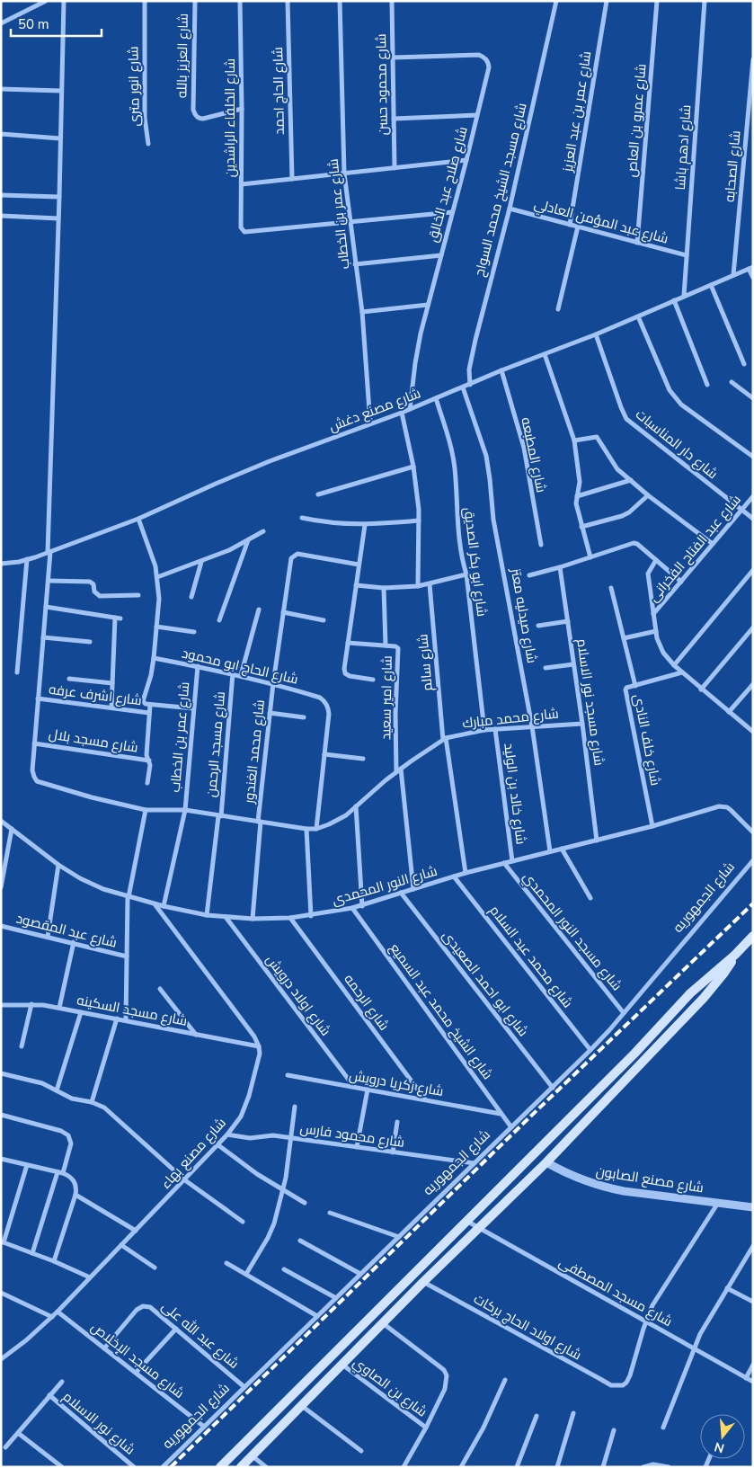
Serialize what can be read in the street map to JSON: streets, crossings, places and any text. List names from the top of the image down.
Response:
{
  "streets": {
    "street": [
      "شارع العزيز بالله",
      "شارع محمود حسن",
      "شارع انور مترى",
      "شارع الحاج احمد",
      "شارع عمر بن عبد العزيز",
      "شارع الخلفاء الراشدين",
      "شارع عمرو بن العاص",
      "شارع ادهم باشا",
      "شارع الصحابه",
      "شارع صلاح عبد الخالق",
      "شارع مسجد الشيخ محمد السواح",
      "شارع عمر بن الخطاب",
      "شارع عبد المؤمن العادلي",
      "شارع مصنع دغش",
      "شارع دار المناسبات",
      "شارع المطبعه",
      "شارع عبد الفتاح الفخرانى",
      "شارع ابو بكر الصديق",
      "شارع صيدليه معتز",
      "شارع سالم",
      "شارع الحاج ابو محمود",
      "شارع اشرف عرفه",
      "شارع امير سعيد",
      "شارع مسجد نور الاسلام",
      "شارع محمد مبارك",
      "شارع خلف النادى",
      "شارع مسجد بلال",
      "شارع مسجد الرحمن",
      "شارع محمد الغندور",
      "شارع خالد بن الوليد",
      "شارع النور المحمدى",
      "شارع الجمهوريه",
      "شارع عبد المقصود",
      "شارع مسجد النور المحمدي",
      "شارع محمد عبد السلام",
      "شارع ابو احمد الصعيدى",
      "شارع اولاد درويش",
      "شارع الرحمه",
      "شارع مسجد السكينه",
      "شارع الشيخ محمد عبد السميع",
      "شارع زكريا درويش",
      "شارع محمود فارس",
      "شارع مصنع بهاء",
      "شارع مصنع الصابون",
      "شارع مسجد المصطفى",
      "شارع اولاد الحاج بركات",
      "شارع عبد الله على",
      "شارع مسجد الإخلاص",
      "شارع بن الصاوي",
      "شارع نور الاسلام"
    ]
  },
  "crossings": [
    ["شارع العزيز بالله", "شارع الخلفاء الراشدين"],
    ["شارع محمود حسن", "شارع صلاح عبد الخالق"],
    ["شارع عمر بن عبد العزيز", "شارع عبد المؤمن العادلي"],
    ["شارع الخلفاء الراشدين", "شارع عمر بن الخطاب"],
    ["شارع عمرو بن العاص", "شارع عبد المؤمن العادلي"],
    ["شارع ادهم باشا", "شارع عبد المؤمن العادلي"],
    ["شارع ادهم باشا", "شارع مصنع دغش"],
    ["شارع الصحابه", "شارع مصنع دغش"],
    ["شارع صلاح عبد الخالق", "شارع مصنع دغش"],
    ["شارع مسجد الشيخ محمد السواح", "شارع عبد المؤمن العادلي"],
    ["شارع مسجد الشيخ محمد السواح", "شارع مصنع دغش"],
    ["شارع عمر بن الخطاب", "شارع مصنع دغش"],
    ["شارع عمر بن الخطاب", "شارع الحاج ابو محمود"],
    ["شارع عمر بن الخطاب", "شارع النور المحمدى"],
    ["شارع مصنع دغش", "شارع دار المناسبات"],
    ["شارع مصنع دغش", "شارع المطبعه"],
    ["شارع مصنع دغش", "شارع ابو بكر الصديق"],
    ["شارع مصنع دغش", "شارع صيدليه معتز"],
    ["شارع دار المناسبات", "شارع عبد الفتاح الفخرانى"],
    ["شارع ابو بكر الصديق", "شارع محمد مبارك"],
    ["شارع صيدليه معتز", "شارع محمد مبارك"],
    ["شارع صيدليه معتز", "شارع النور المحمدى"],
    ["شارع سالم", "شارع محمد مبارك"],
    ["شارع سالم", "شارع النور المحمدى"],
    ["شارع الحاج ابو محمود", "شارع اشرف عرفه"],
    ["شارع الحاج ابو محمود", "شارع مسجد الرحمن"],
    ["شارع الحاج ابو محمود", "شارع محمد الغندور"],
    ["شارع اشرف عرفه", "شارع مسجد بلال"],
    ["شارع امير سعيد", "شارع محمد مبارك"],
    ["شارع مسجد نور الاسلام", "شارع محمد مبارك"],
    ["شارع مسجد نور الاسلام", "شارع النور المحمدى"],
    ["شارع محمد مبارك", "شارع خالد بن الوليد"],
    ["شارع خلف النادى", "شارع النور المحمدى"],
    ["شارع مسجد الرحمن", "شارع النور المحمدى"],
    ["شارع محمد الغندور", "شارع النور المحمدى"],
    ["شارع خالد بن الوليد", "شارع النور المحمدى"],
    ["شارع النور المحمدى", "شارع مسجد النور المحمدي"],
    ["شارع النور المحمدى", "شارع محمد عبد السلام"],
    ["شارع النور المحمدى", "شارع ابو احمد الصعيدى"],
    ["شارع النور المحمدى", "شارع اولاد درويش"],
    ["شارع النور المحمدى", "شارع الرحمه"],
    ["شارع النور المحمدى", "شارع الشيخ محمد عبد السميع"],
    ["شارع الجمهوريه", "شارع مسجد النور المحمدي"],
    ["شارع الجمهوريه", "شارع محمد عبد السلام"],
    ["شارع الجمهوريه", "شارع ابو احمد الصعيدى"],
    ["شارع الجمهوريه", "شارع الشيخ محمد عبد السميع"],
    ["شارع الجمهوريه", "شارع محمود فارس"],
    ["شارع الجمهوريه", "شارع عبد الله على"],
    ["شارع الجمهوريه", "شارع مسجد الإخلاص"],
    ["شارع اولاد درويش", "شارع زكريا درويش"],
    ["شارع الرحمه", "شارع زكريا درويش"],
    ["شارع مسجد السكينه", "شارع مصنع بهاء"],
    ["شارع الشيخ محمد عبد السميع", "شارع زكريا درويش"],
    ["شارع محمود فارس", "شارع مصنع بهاء"],
    ["شارع مصنع بهاء", "شارع مسجد الإخلاص"],
    ["شارع مسجد المصطفى", "شارع اولاد الحاج بركات"],
    ["شارع عبد الله على", "شارع مسجد الإخلاص"]
  ],
  "scale_bar": "50 m",
  "north": "bottom"
}
